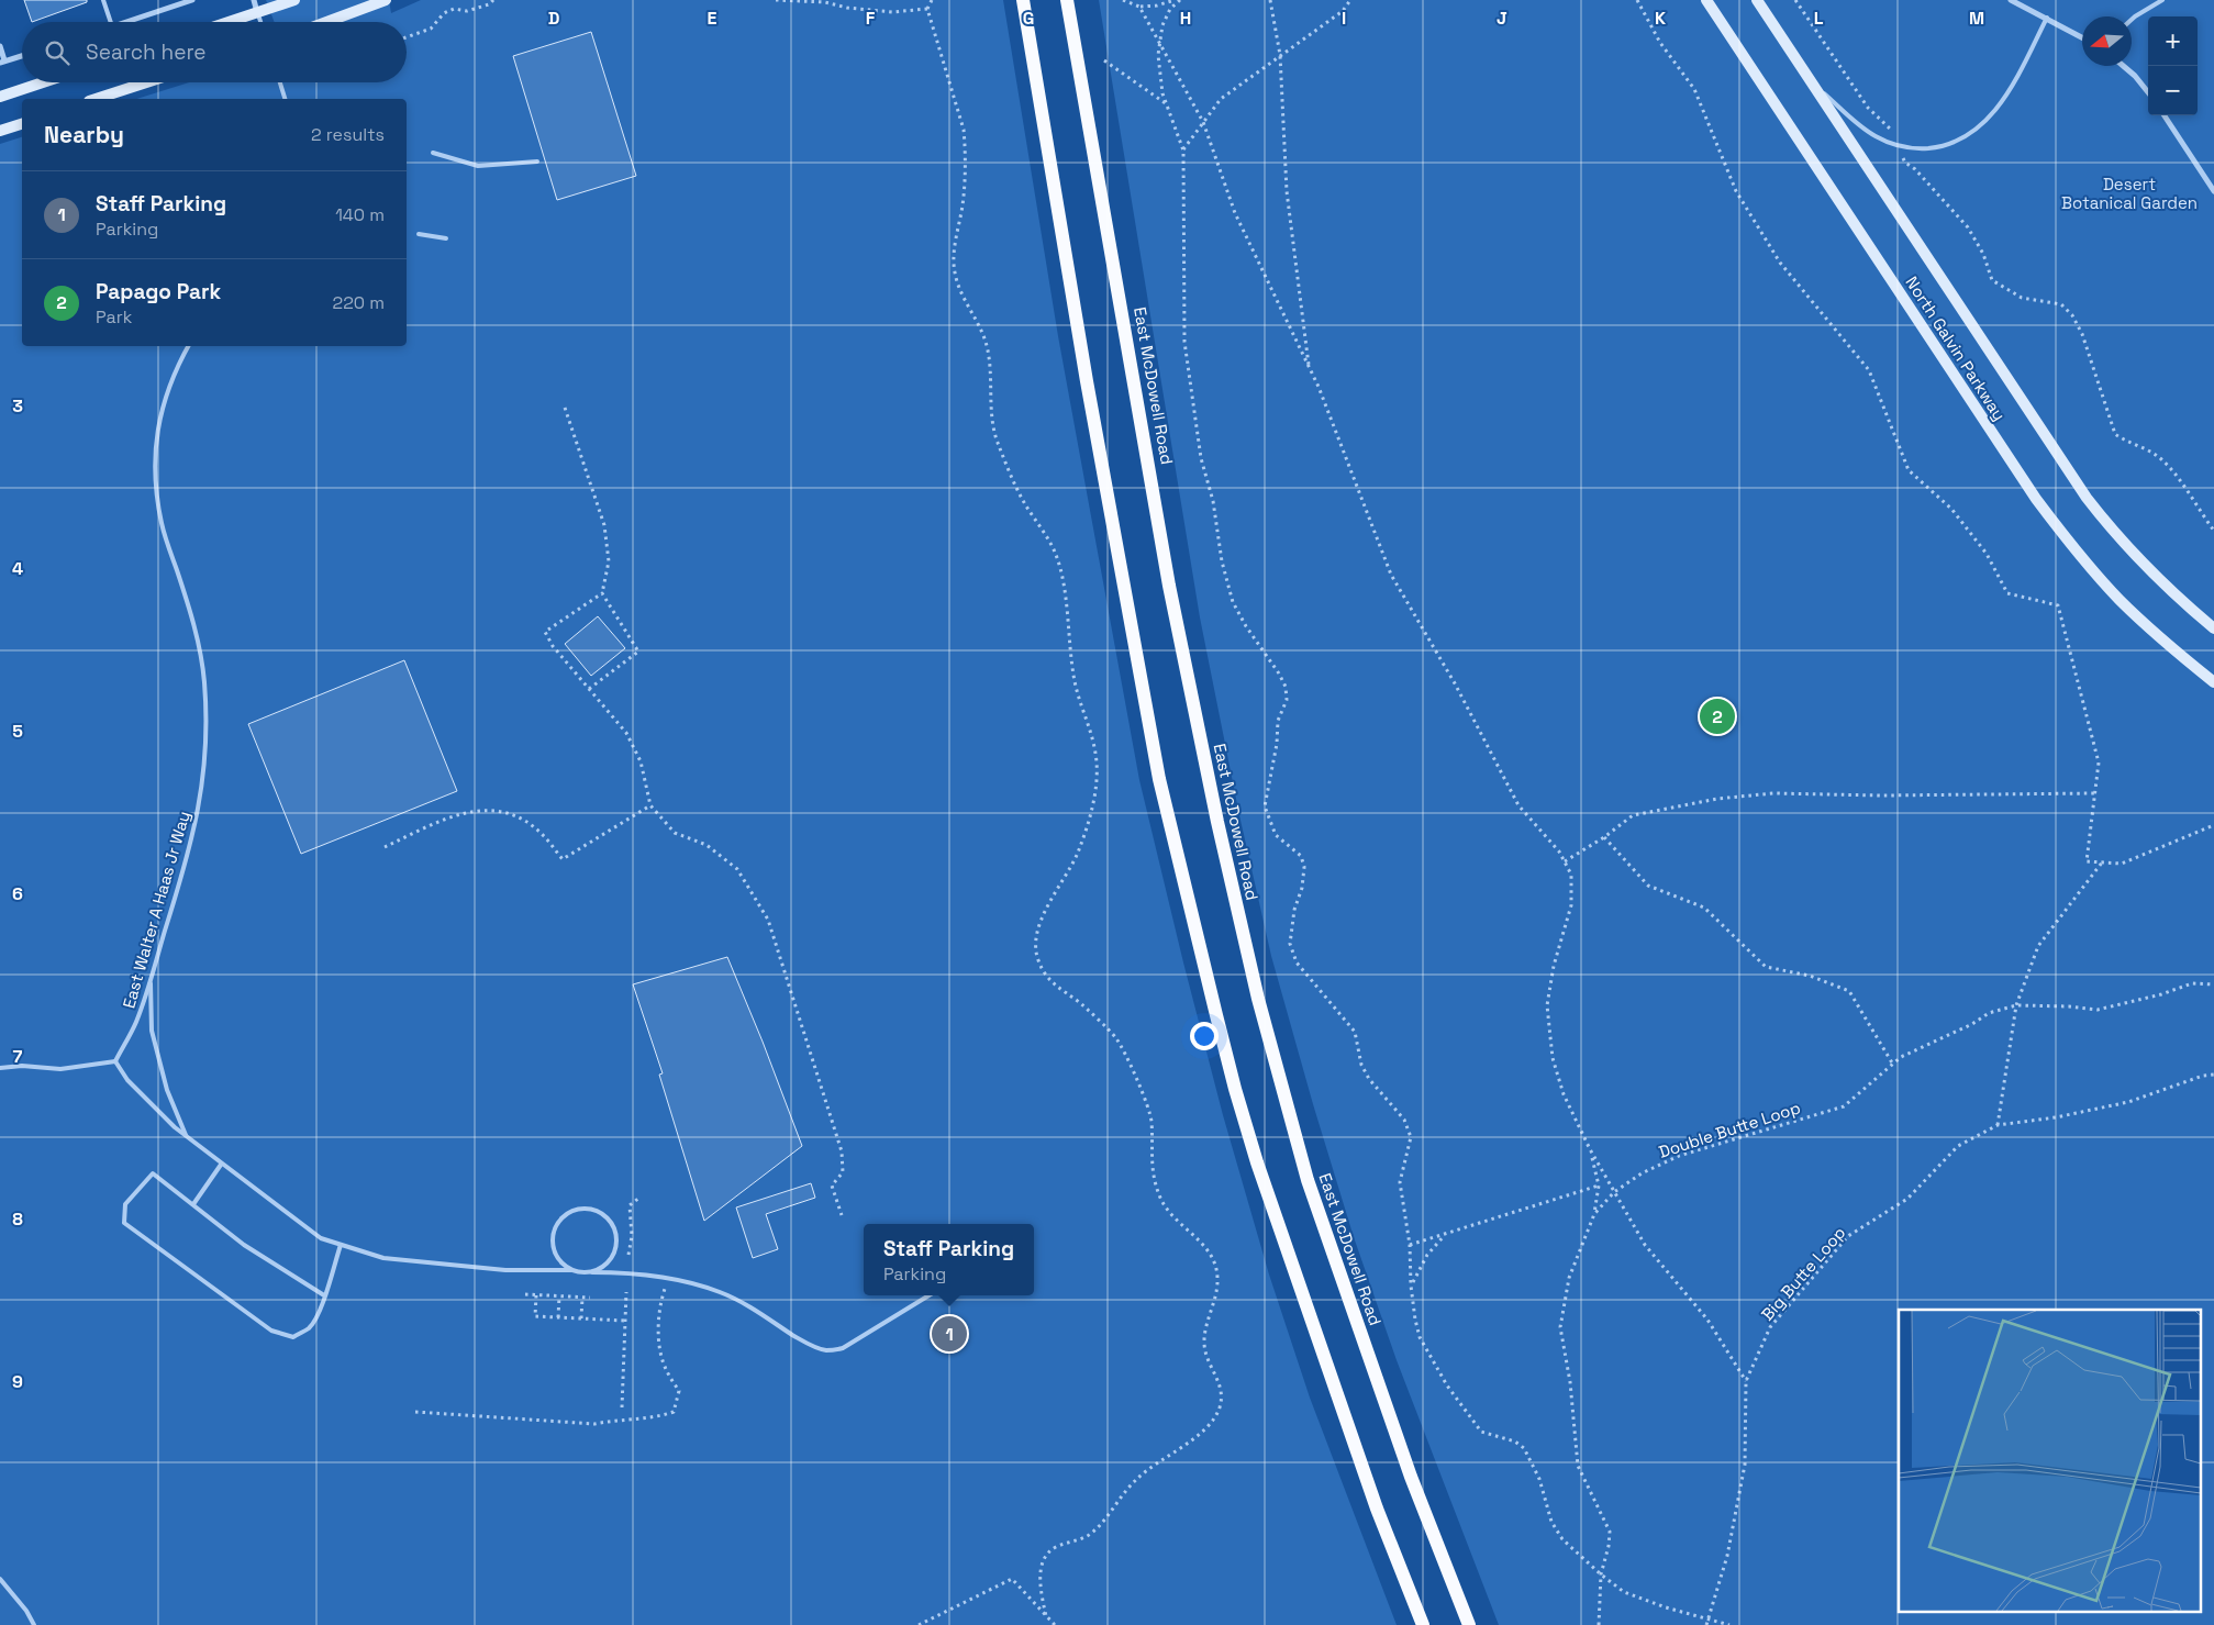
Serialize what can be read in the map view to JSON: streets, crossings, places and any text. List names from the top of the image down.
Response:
{
  "streets": {
    "main road": ["North Galvin Parkway", "East McDowell Road"],
    "lane": ["East Walter A Haas Jr Way"],
    "path": ["Double Butte Loop", "Big Butte Loop"]
  },
  "parks": ["Desert Botanical Garden"],
  "north": "left",
  "page": {
    "map_buttons": ["+", "−"],
    "search": "Search here",
    "heading": ["Nearby", "2 results"],
    "list": [
      {
        "mark": "1",
        "name": "Staff Parking",
        "note": "Parking",
        "value": "140 m"
      },
      {
        "mark": "2",
        "name": "Papago Park",
        "note": "Park",
        "value": "220 m"
      }
    ],
    "pins": ["2", "1"],
    "popup": ["Staff Parking", "Parking"]
  },
  "grid": {
    "columns": [
      "D",
      "E",
      "F",
      "G",
      "H",
      "I",
      "J",
      "K",
      "L",
      "M"
    ],
    "rows": [
      "3",
      "4",
      "5",
      "6",
      "7",
      "8",
      "9"
    ]
  }
}
